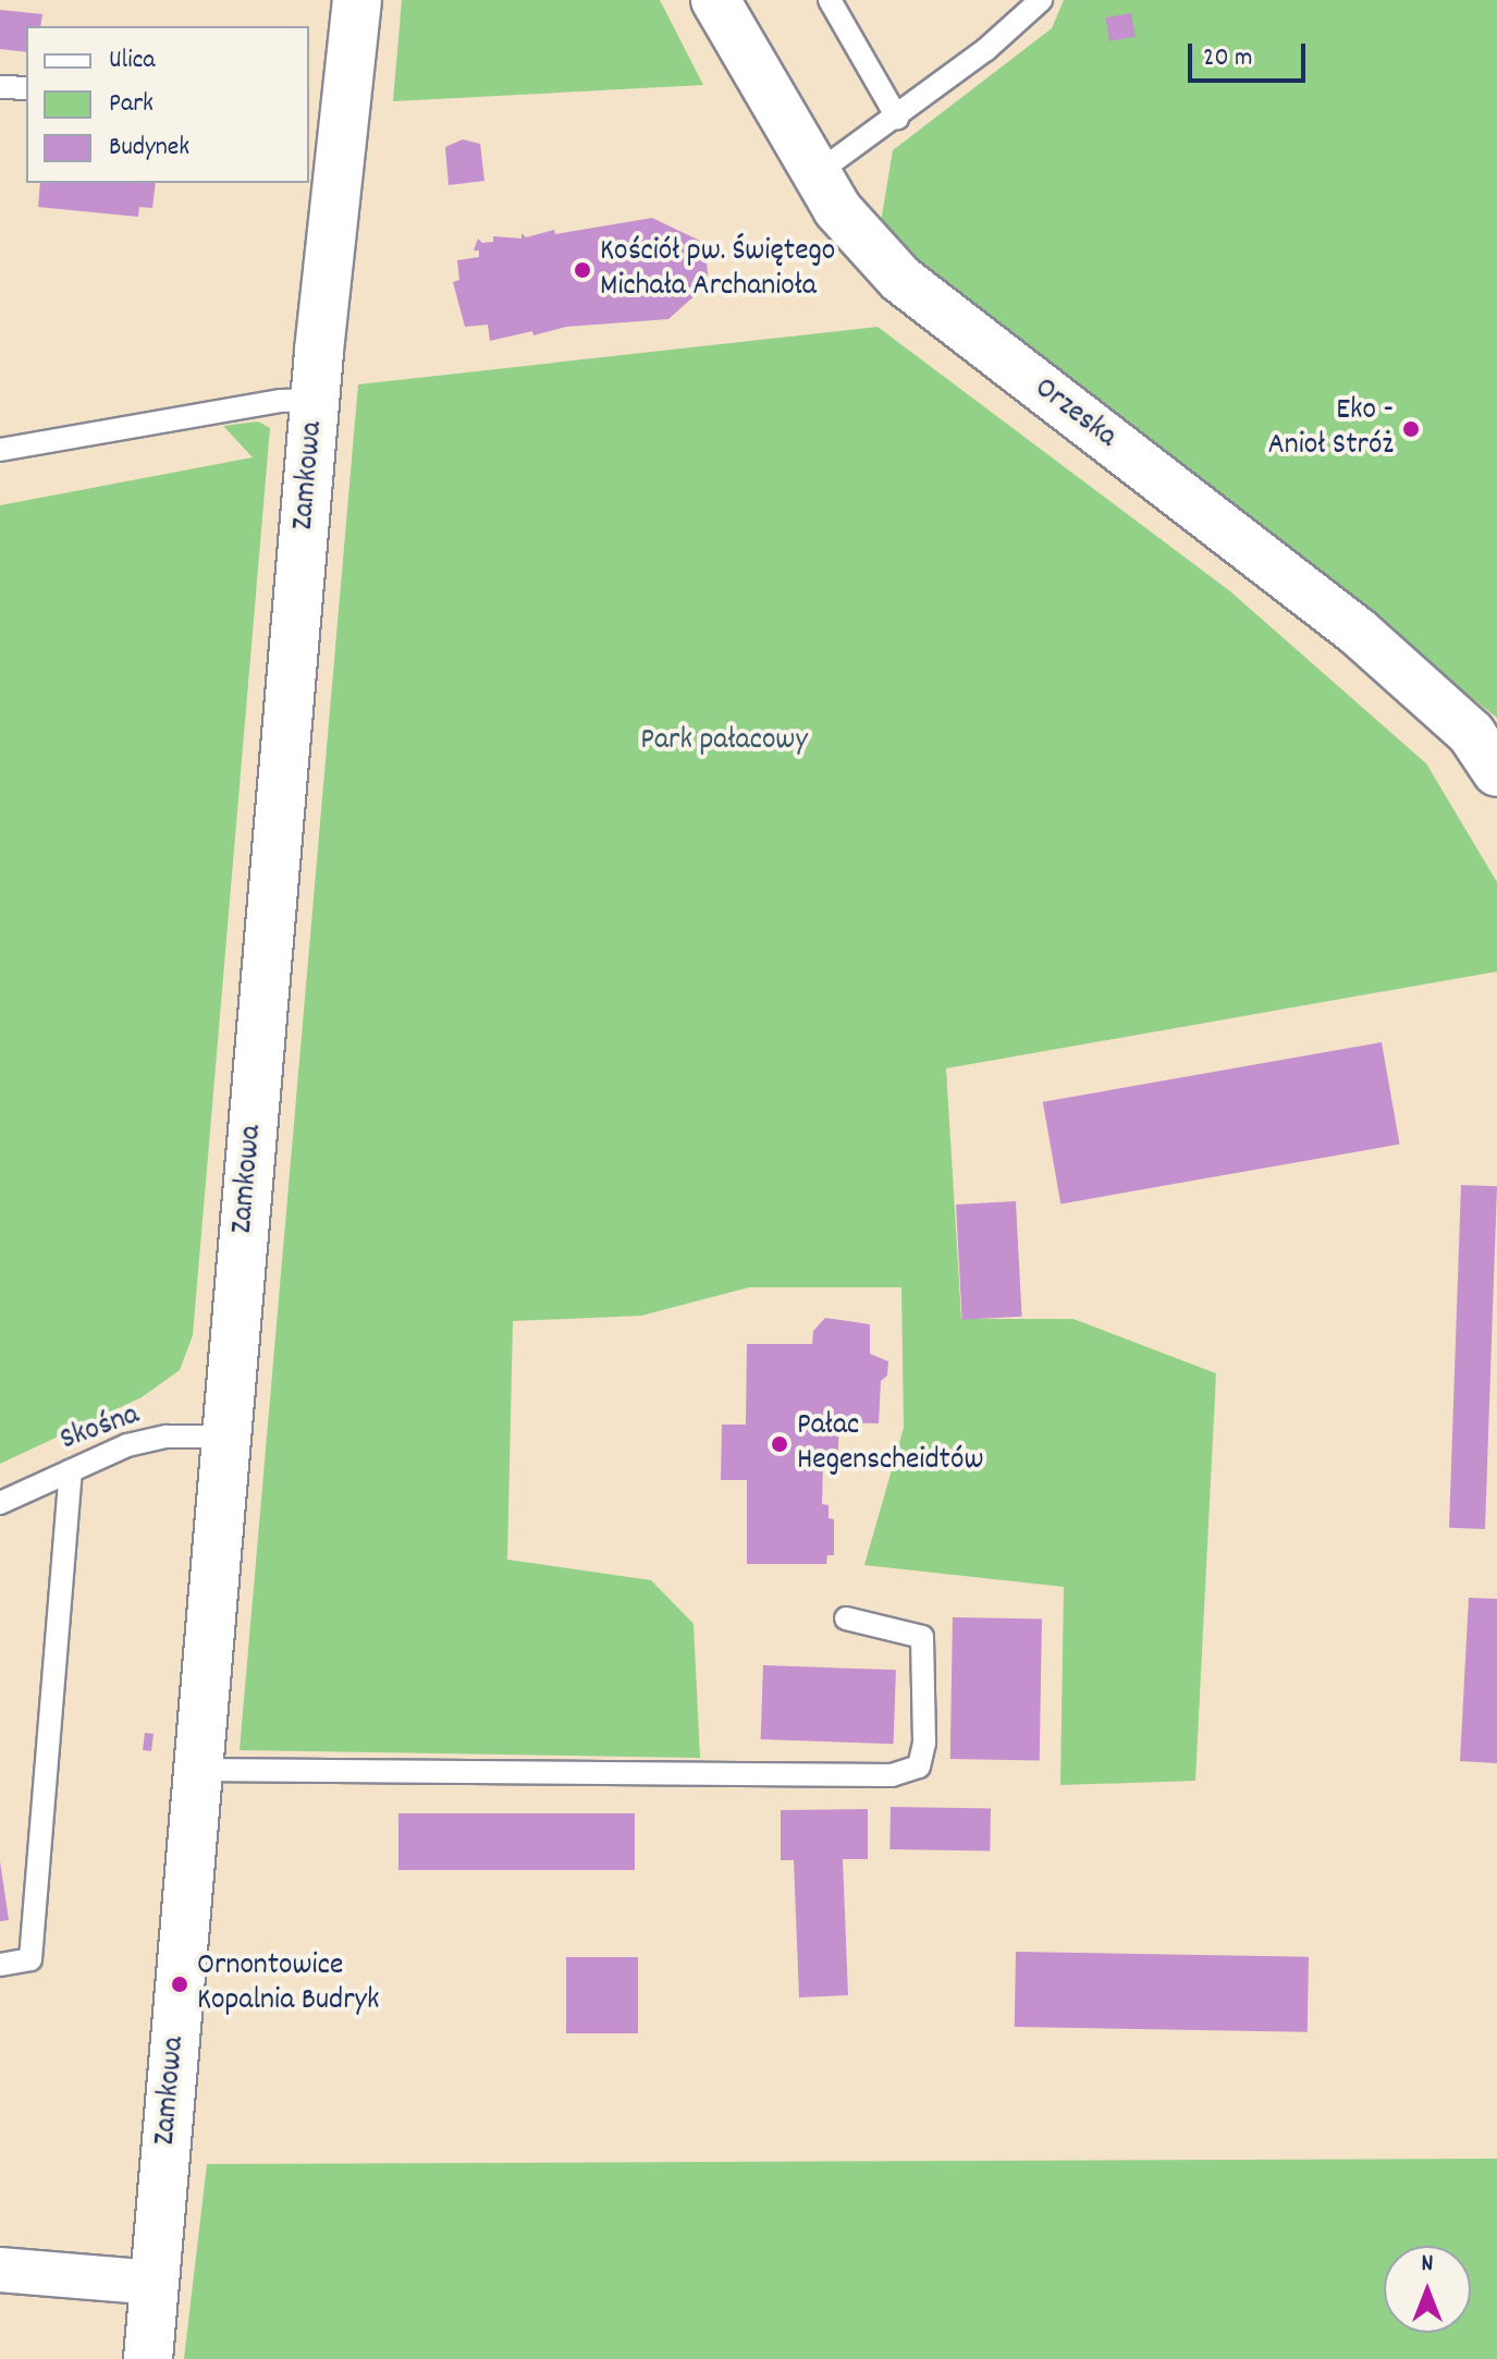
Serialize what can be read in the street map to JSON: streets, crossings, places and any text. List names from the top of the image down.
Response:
{
  "streets": {
    "street": ["Orzeska", "Zamkowa"],
    "lane": ["Skośna"]
  },
  "crossings": [
    ["Zamkowa", "Skośna"]
  ],
  "parks": ["Park pałacowy"],
  "places": [
    "Kościół pw. Świętego Michała Archanioła",
    "Eko - Anioł Stróż",
    "Pałac Hegenscheidtów",
    "Ornontowice Kopalnia Budryk"
  ],
  "legend": ["Ulica", "Park", "Budynek"],
  "scale_bar": "20 m",
  "north": "top"
}
